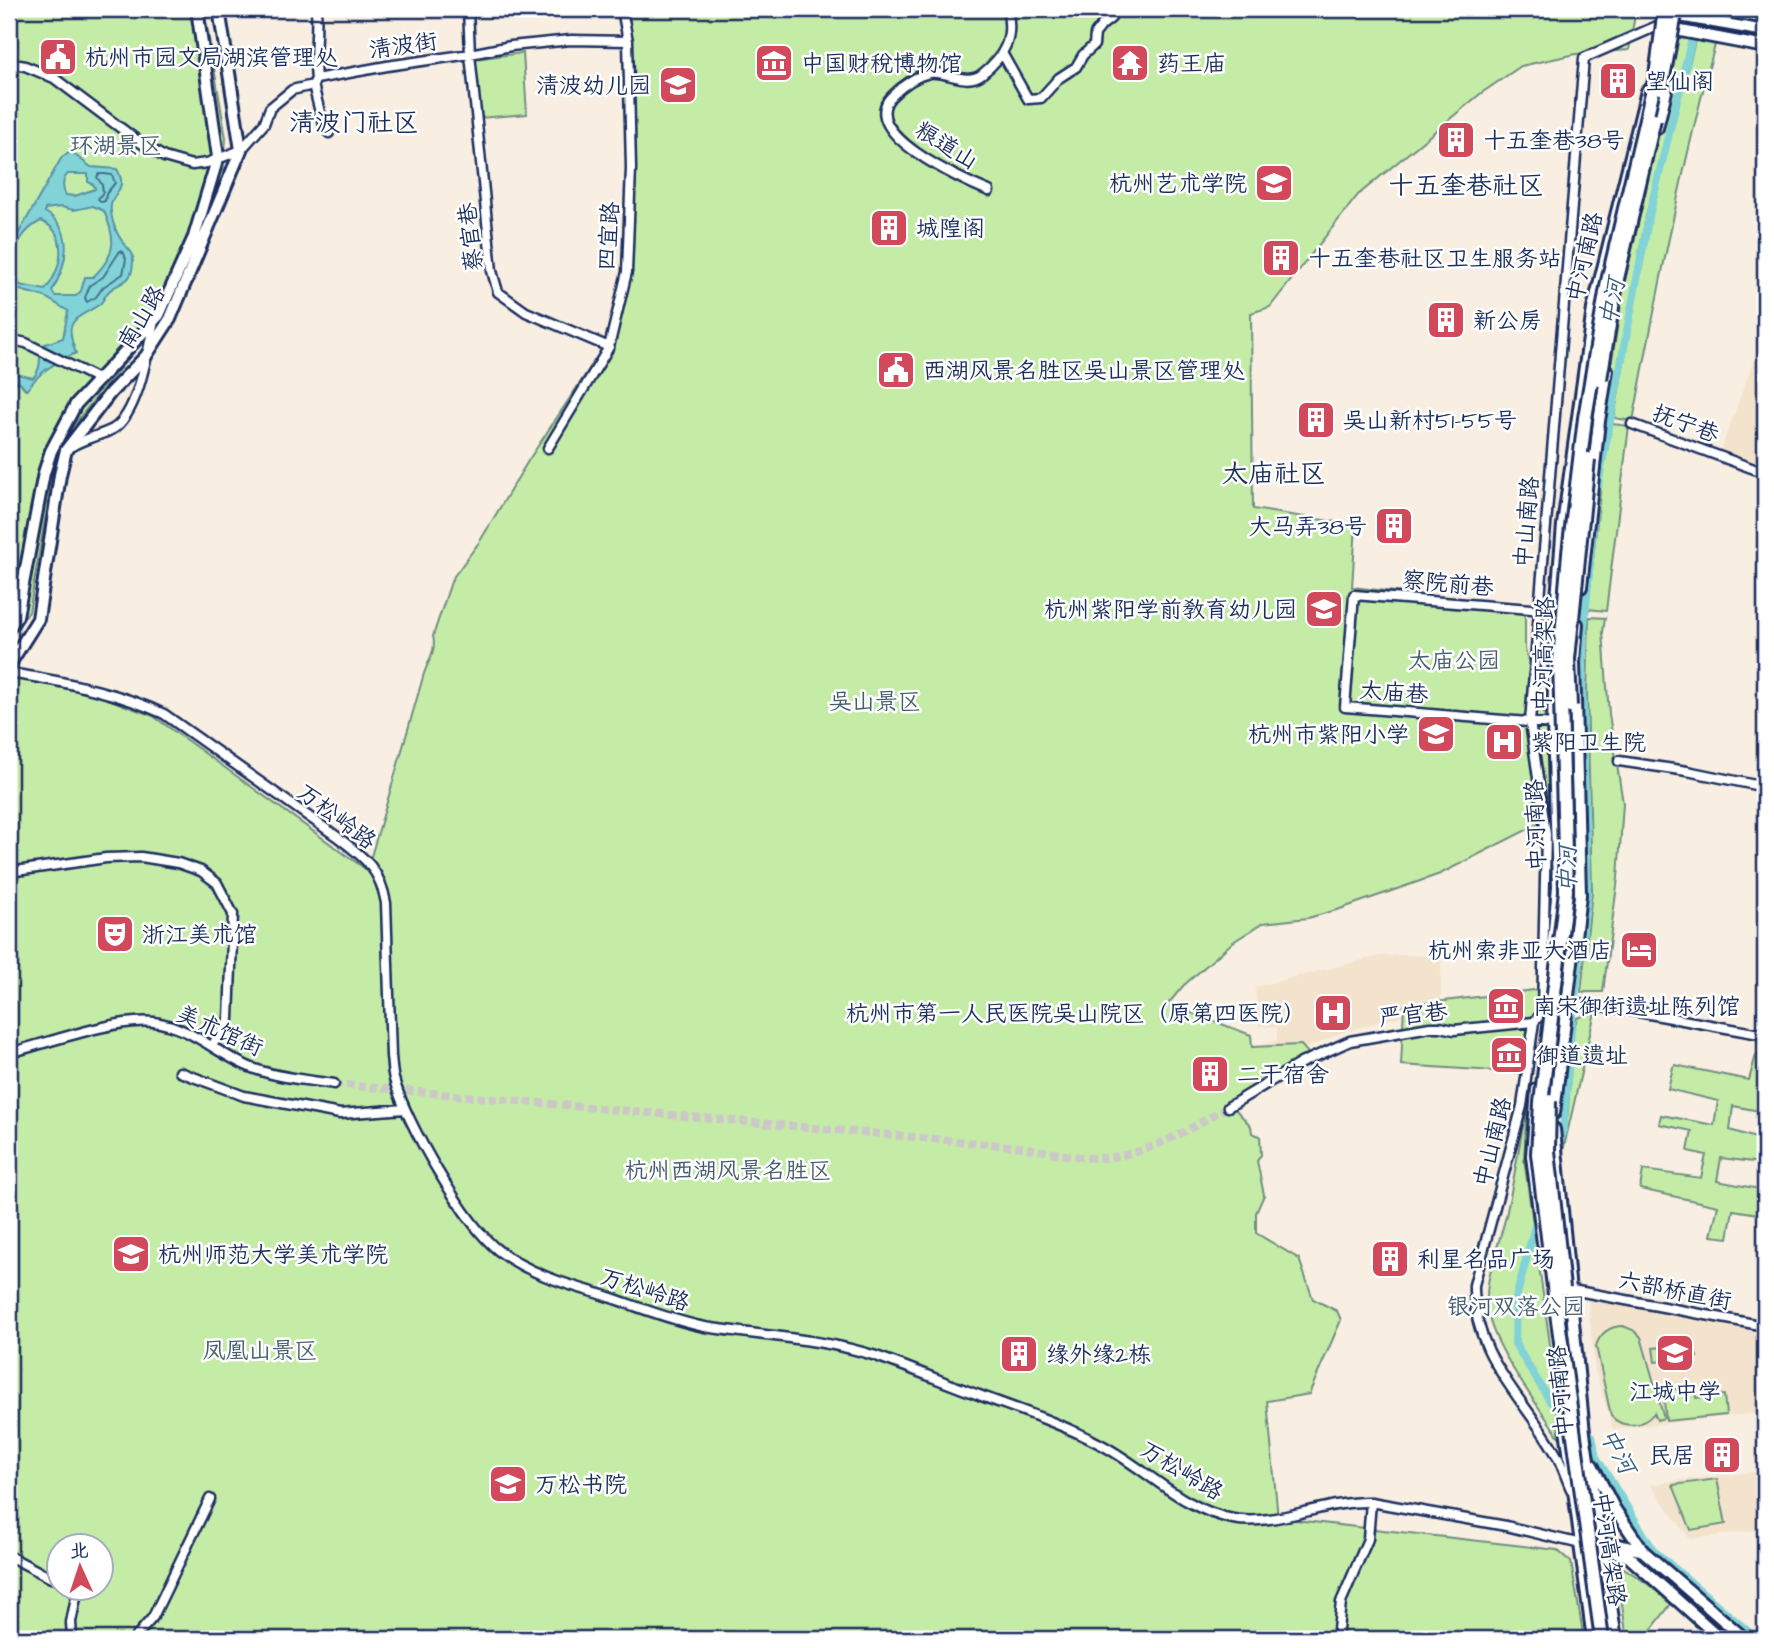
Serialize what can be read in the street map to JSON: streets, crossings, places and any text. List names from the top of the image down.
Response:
{
  "streets": {
    "highway": ["中河高架路"],
    "main road": ["中河南路", "南山路"],
    "street": [
      "清波街",
      "粮道山",
      "四宜路",
      "蔡官巷",
      "抚宁巷",
      "中山南路",
      "察院前巷",
      "太庙巷",
      "万松岭路",
      "严官巷",
      "美术馆街",
      "六部桥直街"
    ]
  },
  "crossings": [
    ["清波街", "四宜路"],
    ["清波街", "蔡官巷"],
    ["清波街", "南山路"],
    ["四宜路", "蔡官巷"],
    ["中河南路", "中山南路"],
    ["中河南路", "察院前巷"],
    ["中河南路", "中河高架路"],
    ["中河南路", "太庙巷"],
    ["中河南路", "万松岭路"],
    ["中河南路", "六部桥直街"],
    ["中山南路", "察院前巷"],
    ["中山南路", "中河高架路"],
    ["中山南路", "太庙巷"],
    ["中山南路", "严官巷"],
    ["察院前巷", "太庙巷"]
  ],
  "districts": ["清波门社区", "十五奎巷社区", "太庙社区"],
  "water": ["中河"],
  "parks": [
    "环湖景区",
    "太庙公园",
    "吴山景区",
    "杭州西湖风景名胜区",
    "银河双落公园",
    "凤凰山景区"
  ],
  "places": {
    "public building": ["杭州市园文局湖滨管理处", "西湖风景名胜区吴山景区管理处"],
    "museum": ["中国财税博物馆", "南宋御街遗址陈列馆", "御道遗址"],
    "temple": ["药王庙"],
    "building": [
      "望仙阁",
      "十五奎巷38号",
      "城隍阁",
      "十五奎巷社区卫生服务站",
      "新公房",
      "吴山新村51-55号",
      "大马弄38号",
      "二干宿舍",
      "利星名品广场",
      "缘外缘2栋",
      "民居"
    ],
    "school or university": [
      "清波幼儿园",
      "杭州艺术学院",
      "杭州紫阳学前教育幼儿园",
      "杭州市紫阳小学",
      "杭州师范大学美术学院",
      "江城中学",
      "万松书院"
    ],
    "hospital": ["紫阳卫生院", "杭州市第一人民医院吴山院区（原第四医院）"],
    "theatre": ["浙江美术馆"],
    "hotel": ["杭州索非亚大酒店"]
  },
  "north": "top"
}
